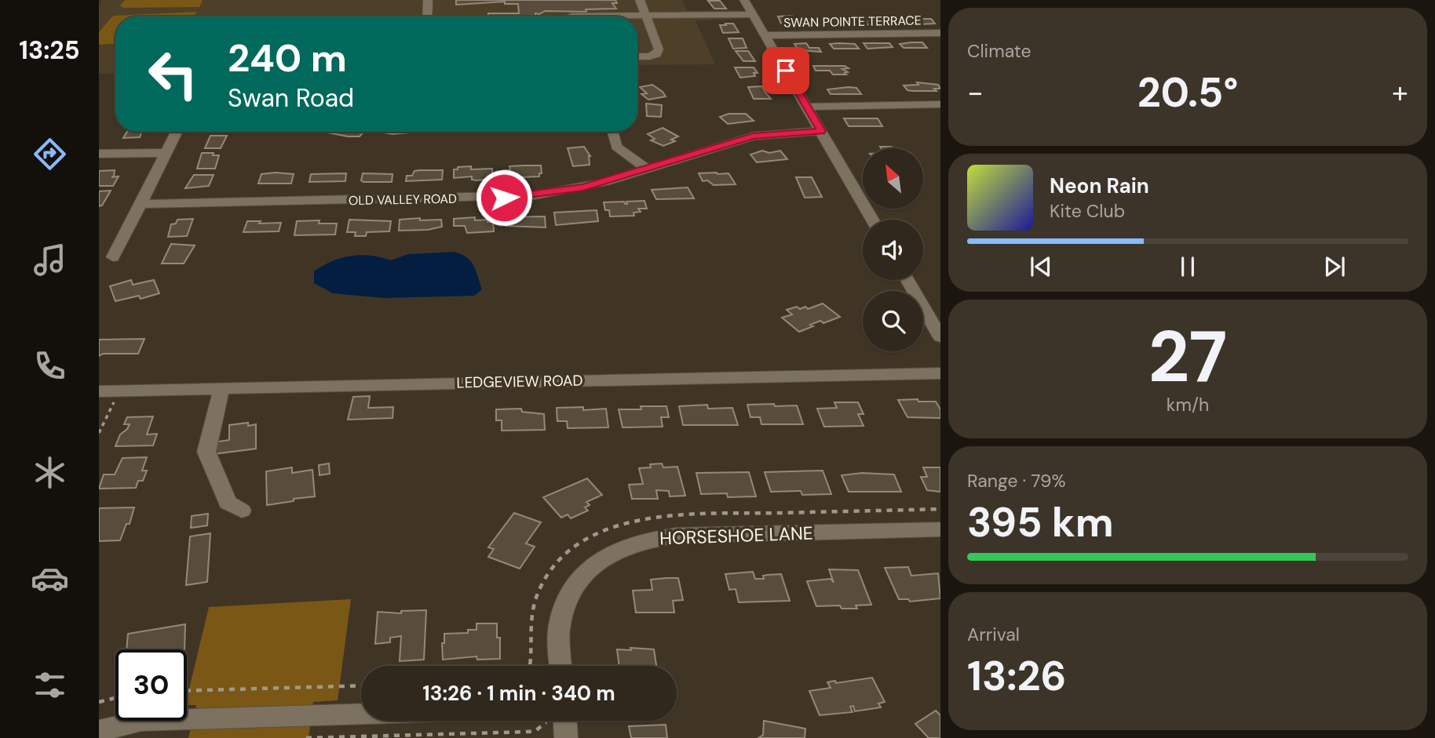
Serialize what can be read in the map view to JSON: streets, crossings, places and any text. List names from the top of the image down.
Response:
{
  "streets": {
    "street": [
      "SWAN POINTE TERRACE",
      "OLD VALLEY ROAD",
      "LEDGEVIEW ROAD",
      "HORSESHOE LANE"
    ]
  },
  "north": "top left",
  "page": {
    "tabs": "13:25",
    "tile": [
      "Climate",
      ["27", "km/h"],
      ["Range · 79%", "395 km"],
      ["Arrival", "13:26"]
    ],
    "turn": ["240 m", "Swan Road"],
    "heat": ["−", "20.5°", "+"],
    "song": ["Neon Rain", "Kite Club"],
    "limit": "30",
    "trip": "13:26 · 1 min · 340 m"
  }
}
